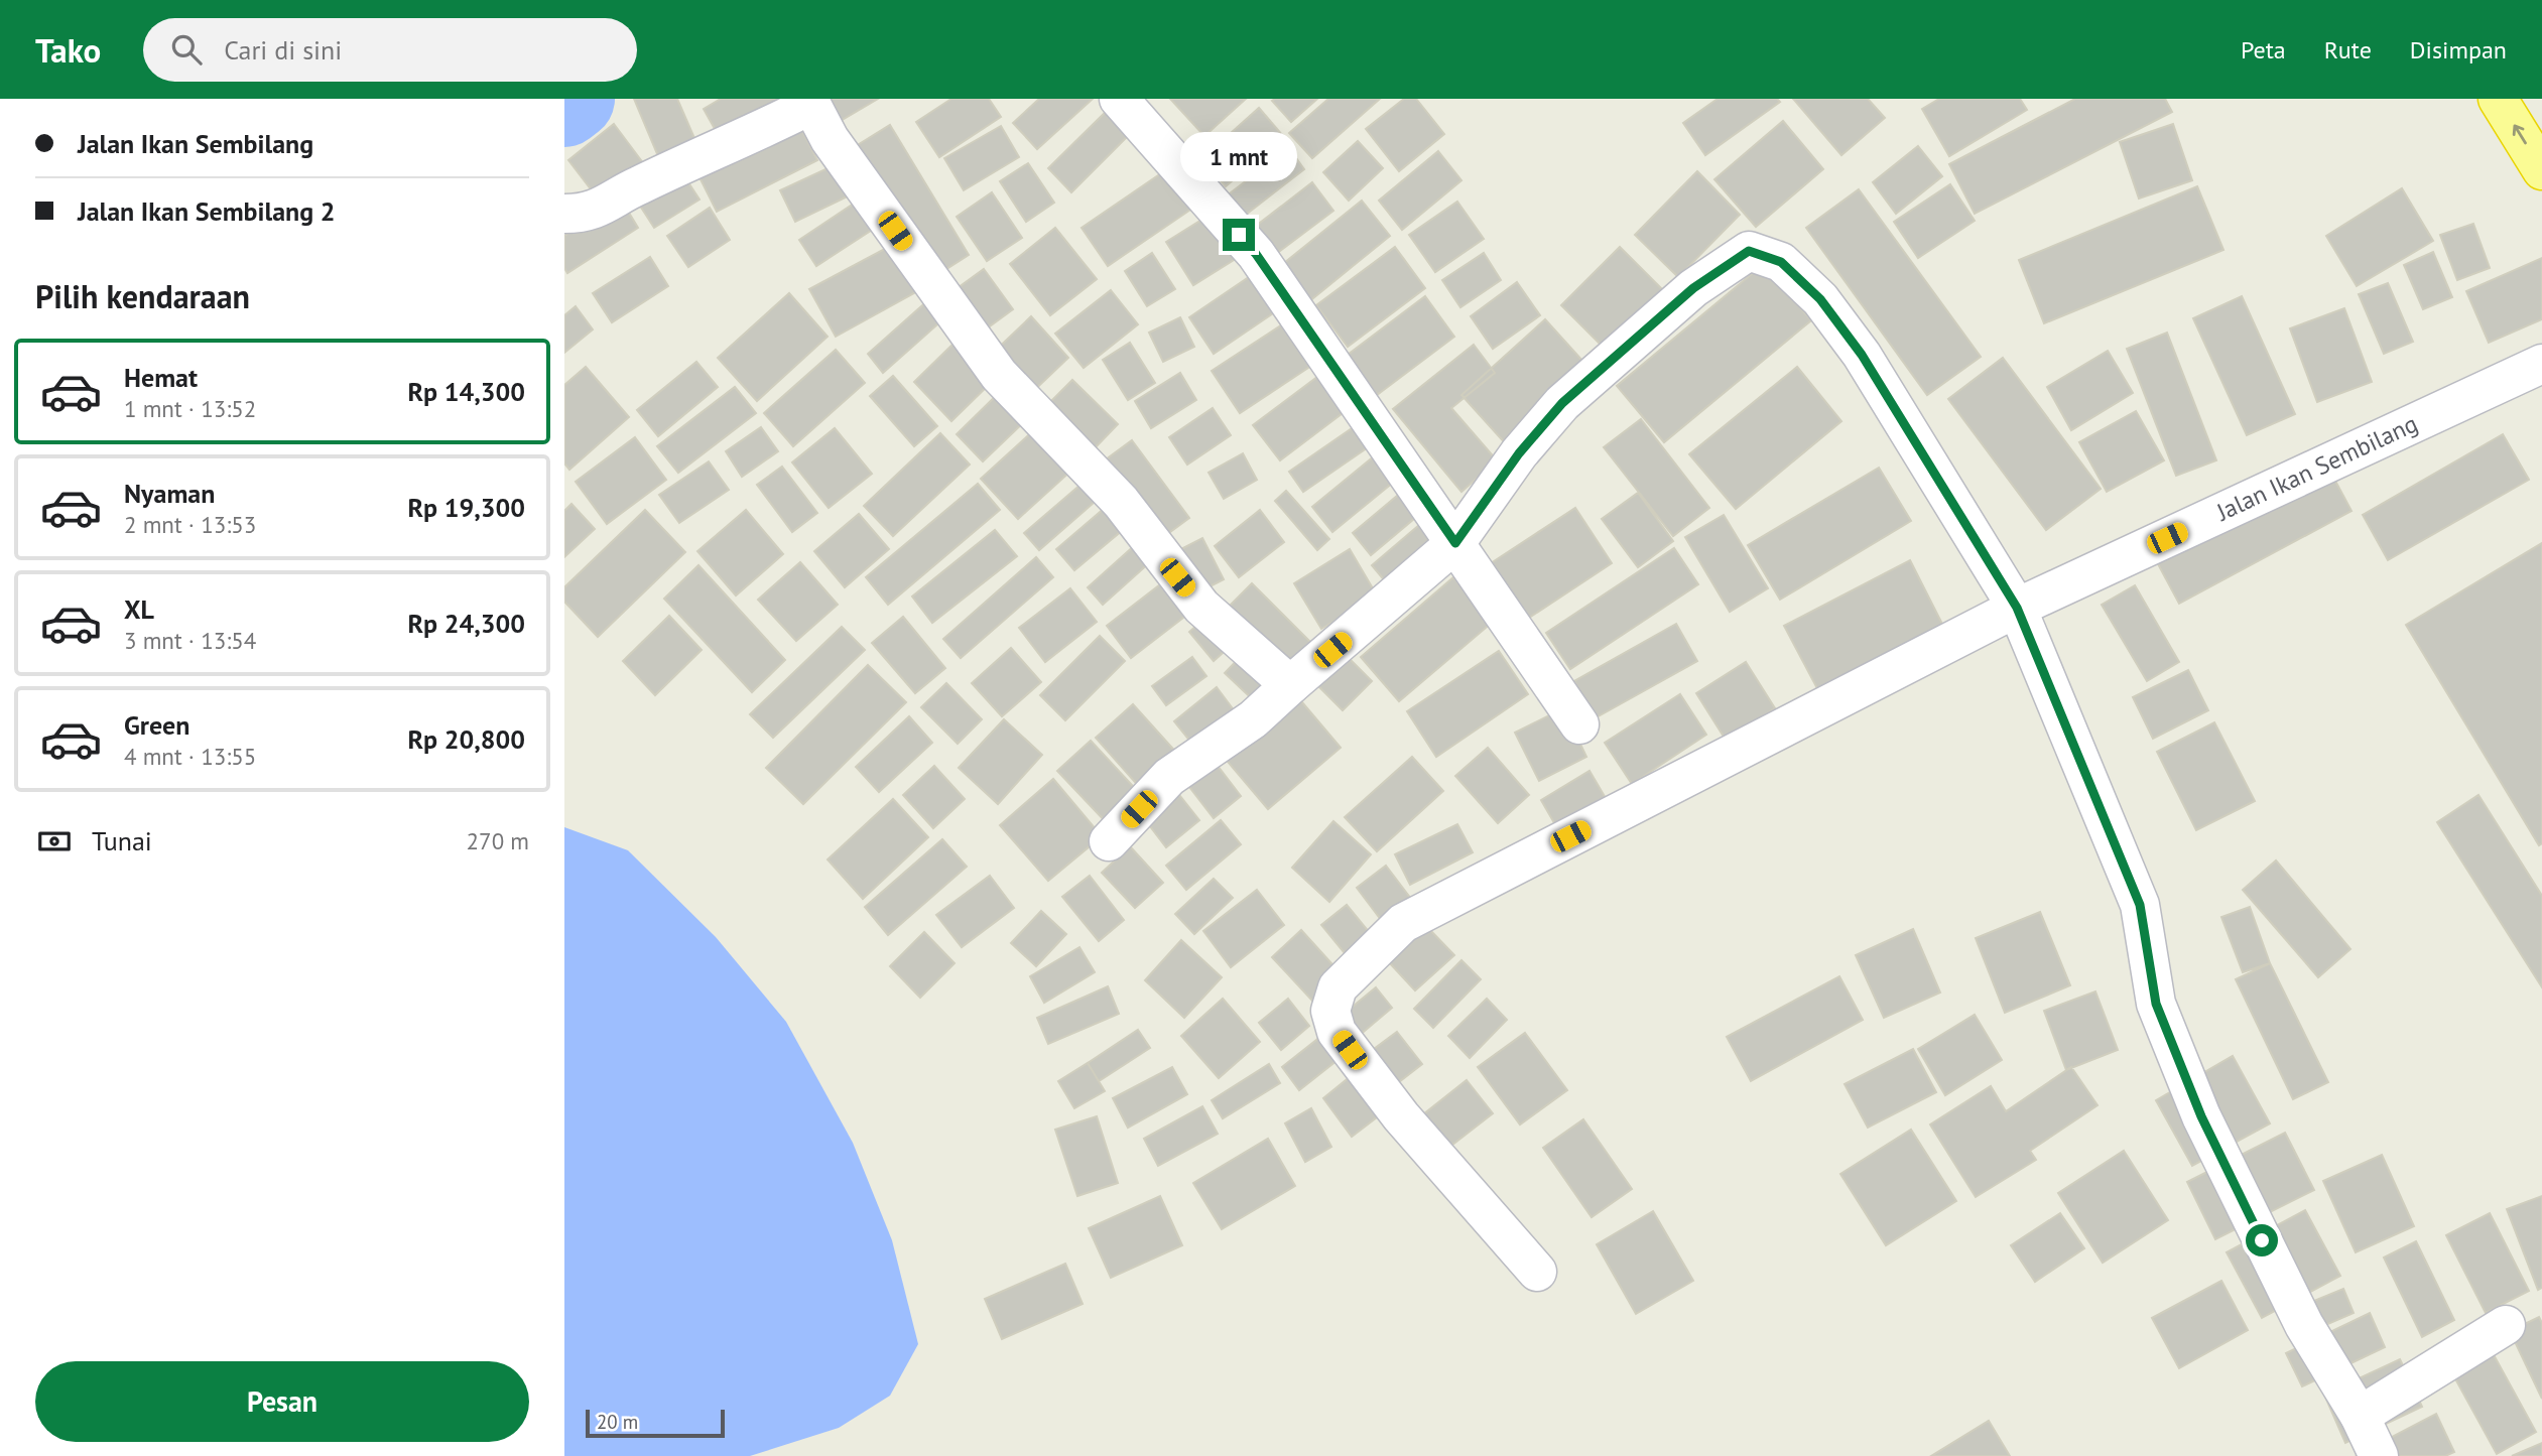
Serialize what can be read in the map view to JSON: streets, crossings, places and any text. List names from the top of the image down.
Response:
{
  "streets": {
    "street": ["Jalan Ikan Sembilang"]
  },
  "scale_bar": "20 m",
  "page": {
    "header": "Tako",
    "search": "Cari di sini",
    "nav": ["Peta", "Rute", "Disimpan"],
    "banner": ["Jalan Ikan Sembilang", "Jalan Ikan Sembilang 2"],
    "bubble": "1 mnt",
    "heading": "Pilih kendaraan",
    "list": [
      {
        "name": "Hemat",
        "note": "1 mnt · 13:52",
        "value": "Rp 14,300"
      },
      {
        "name": "Nyaman",
        "note": "2 mnt · 13:53",
        "value": "Rp 19,300"
      },
      {
        "name": "XL",
        "note": "3 mnt · 13:54",
        "value": "Rp 24,300"
      },
      {
        "name": "Green",
        "note": "4 mnt · 13:55",
        "value": "Rp 20,800"
      }
    ],
    "pay": ["Tunai", "270 m"],
    "buttons": "Pesan",
    "scale": "20 m"
  }
}
